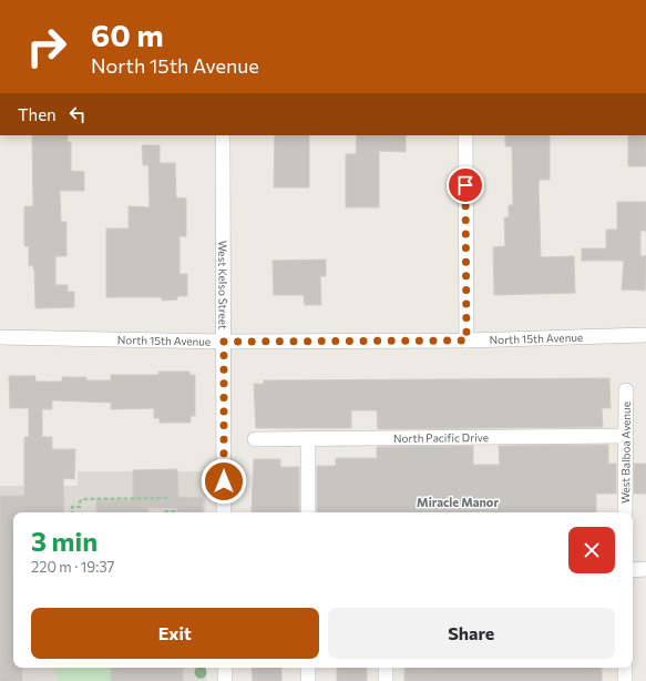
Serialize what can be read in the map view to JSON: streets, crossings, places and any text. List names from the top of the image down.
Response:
{
  "streets": {
    "street": [
      "West Kelso Street",
      "North 15th Avenue",
      "North Pacific Drive",
      "West Balboa Avenue"
    ]
  },
  "crossings": [
    ["West Kelso Street", "North 15th Avenue"],
    ["North Pacific Drive", "West Balboa Avenue"]
  ],
  "districts": ["Miracle Manor"],
  "page": {
    "turn": ["60 m", "North 15th Avenue"],
    "then": "Then",
    "heading": ["3 min", "220 m · 19:37"],
    "buttons": ["Exit", "Share"]
  }
}
